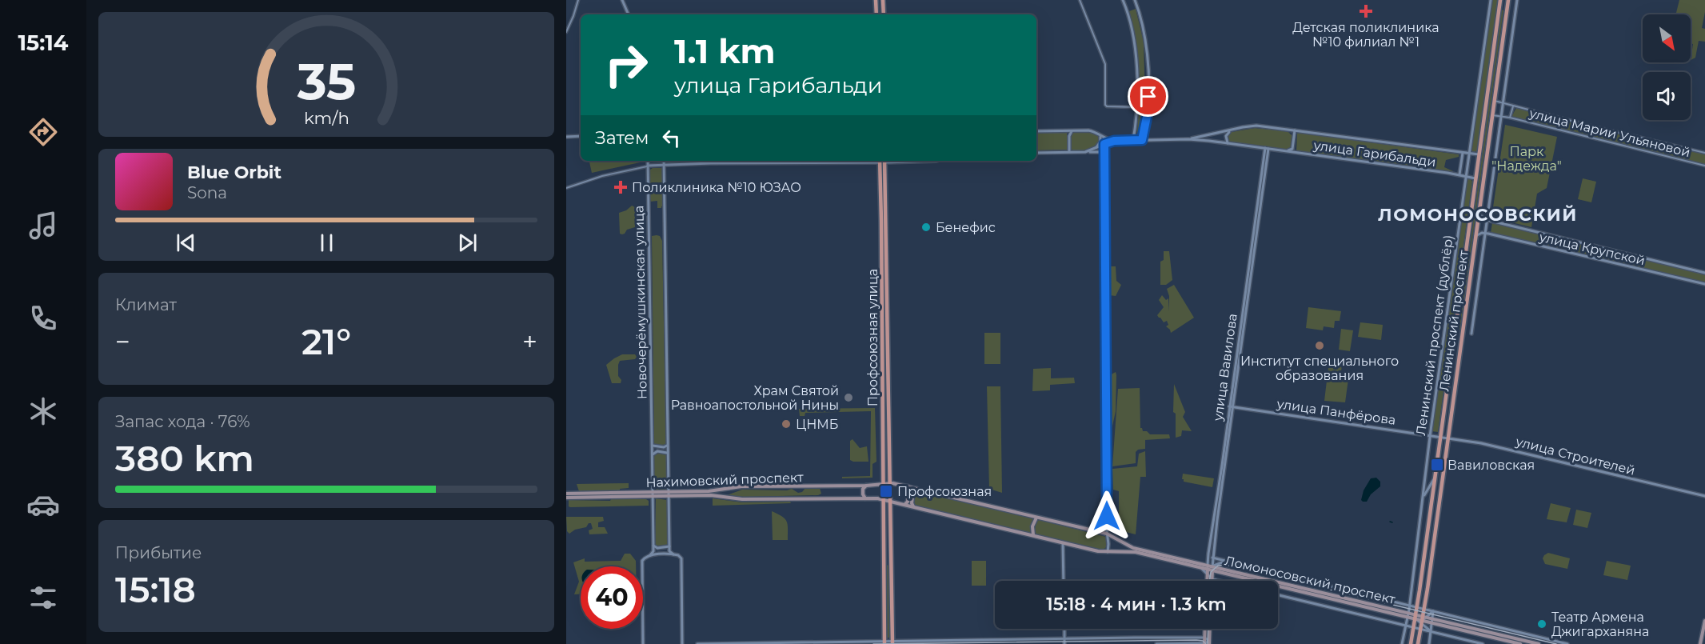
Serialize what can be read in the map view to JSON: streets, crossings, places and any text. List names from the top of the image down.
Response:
{
  "streets": {
    "main road": [
      "Ленинский проспект",
      "Профсоюзная улица",
      "улица Вавилова",
      "Нахимовский проспект",
      "Ломоносовский проспект"
    ],
    "street": [
      "улица Марии Ульяновой",
      "улица Гарибальди",
      "улица Крупской",
      "Новочерёмушкинская улица",
      "Ленинский проспект (дублёр)",
      "улица Панфёрова",
      "улица Строителей"
    ]
  },
  "crossings": [
    ["улица Марии Ульяновой", "Ленинский проспект"],
    ["улица Гарибальди", "Ленинский проспект"],
    ["улица Гарибальди", "Ленинский проспект (дублёр)"],
    ["улица Гарибальди", "улица Вавилова"],
    ["улица Крупской", "Ленинский проспект"],
    ["Новочерёмушкинская улица", "Нахимовский проспект"],
    ["Ленинский проспект", "улица Панфёрова"],
    ["Ленинский проспект", "улица Строителей"],
    ["Ленинский проспект (дублёр)", "улица Панфёрова"],
    ["Ленинский проспект (дублёр)", "Ломоносовский проспект"],
    ["Профсоюзная улица", "Нахимовский проспект"],
    ["улица Вавилова", "улица Панфёрова"],
    ["улица Вавилова", "Ломоносовский проспект"],
    ["улица Панфёрова", "улица Строителей"]
  ],
  "districts": ["ЛОМОНОСОВСКИЙ"],
  "parks": ["Парк \"Надежда\""],
  "places": {
    "health": ["Детская поликлиника №10 филиал №1", "Поликлиника №10 ЮЗАО"],
    "other": [
      "Бенефис",
      "Институт специального образования",
      "Храм Святой Равноапостольной Нины",
      "ЦНМБ",
      "Театр Армена Джигарханяна"
    ],
    "transit": ["Вавиловская", "Профсоюзная"]
  },
  "north": "bottom right",
  "page": {
    "tabs": "15:14",
    "turn": ["1.1 km", "улица Гарибальди"],
    "then": "Затем",
    "song": ["Blue Orbit", "Sona"],
    "tile": [
      "Климат",
      ["Запас хода · 76%", "380 km"],
      ["Прибытие", "15:18"]
    ],
    "heat": ["−", "21°", "+"],
    "limit": "40",
    "trip": "15:18 · 4 мин · 1.3 km",
    "gauge": ["35", "km/h"]
  }
}
